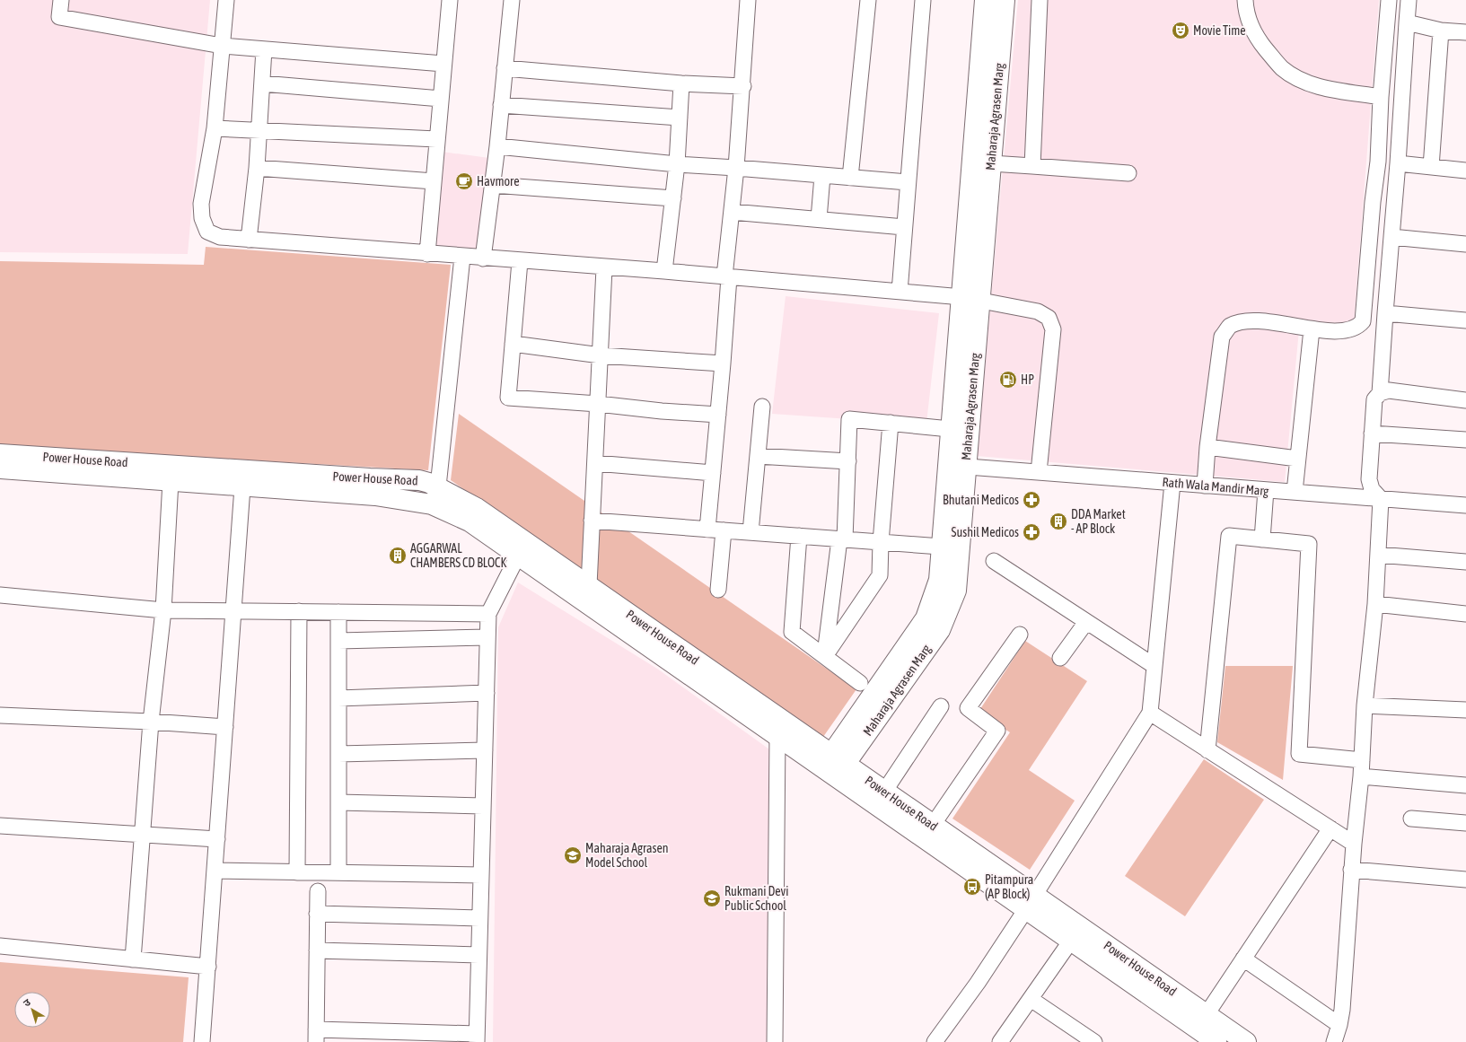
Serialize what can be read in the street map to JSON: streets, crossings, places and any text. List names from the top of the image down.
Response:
{
  "streets": {
    "street": ["Maharaja Agrasen Marg", "Power House Road", "Rath Wala Mandir Marg"]
  },
  "crossings": [
    ["Maharaja Agrasen Marg", "Power House Road"],
    ["Maharaja Agrasen Marg", "Rath Wala Mandir Marg"]
  ],
  "places": {
    "theatre": ["Movie Time"],
    "cafe": ["Havmore"],
    "fuel station": ["HP"],
    "pharmacy": ["Bhutani Medicos", "Sushil Medicos"],
    "building": ["DDA Market - AP Block", "AGGARWAL CHAMBERS CD BLOCK"],
    "school or university": ["Maharaja Agrasen Model School", "Rukmani Devi Public School"],
    "bus stop": ["Pitampura (AP Block)"]
  },
  "north": "top left"
}
